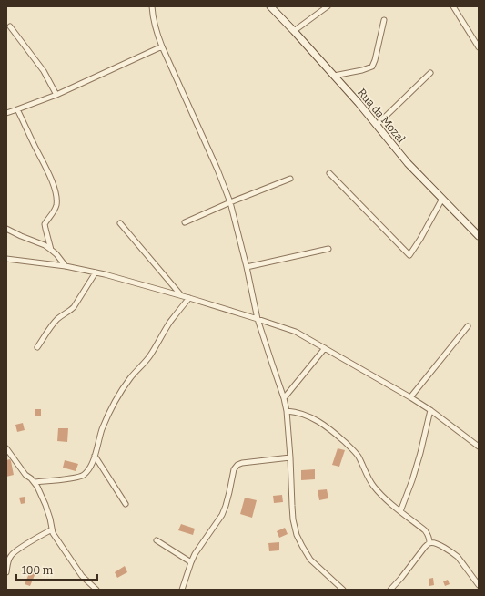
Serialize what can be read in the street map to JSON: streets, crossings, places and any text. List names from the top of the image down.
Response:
{
  "streets": {
    "main road": ["Rua da Mozal"]
  },
  "scale_bar": "100 m"
}
